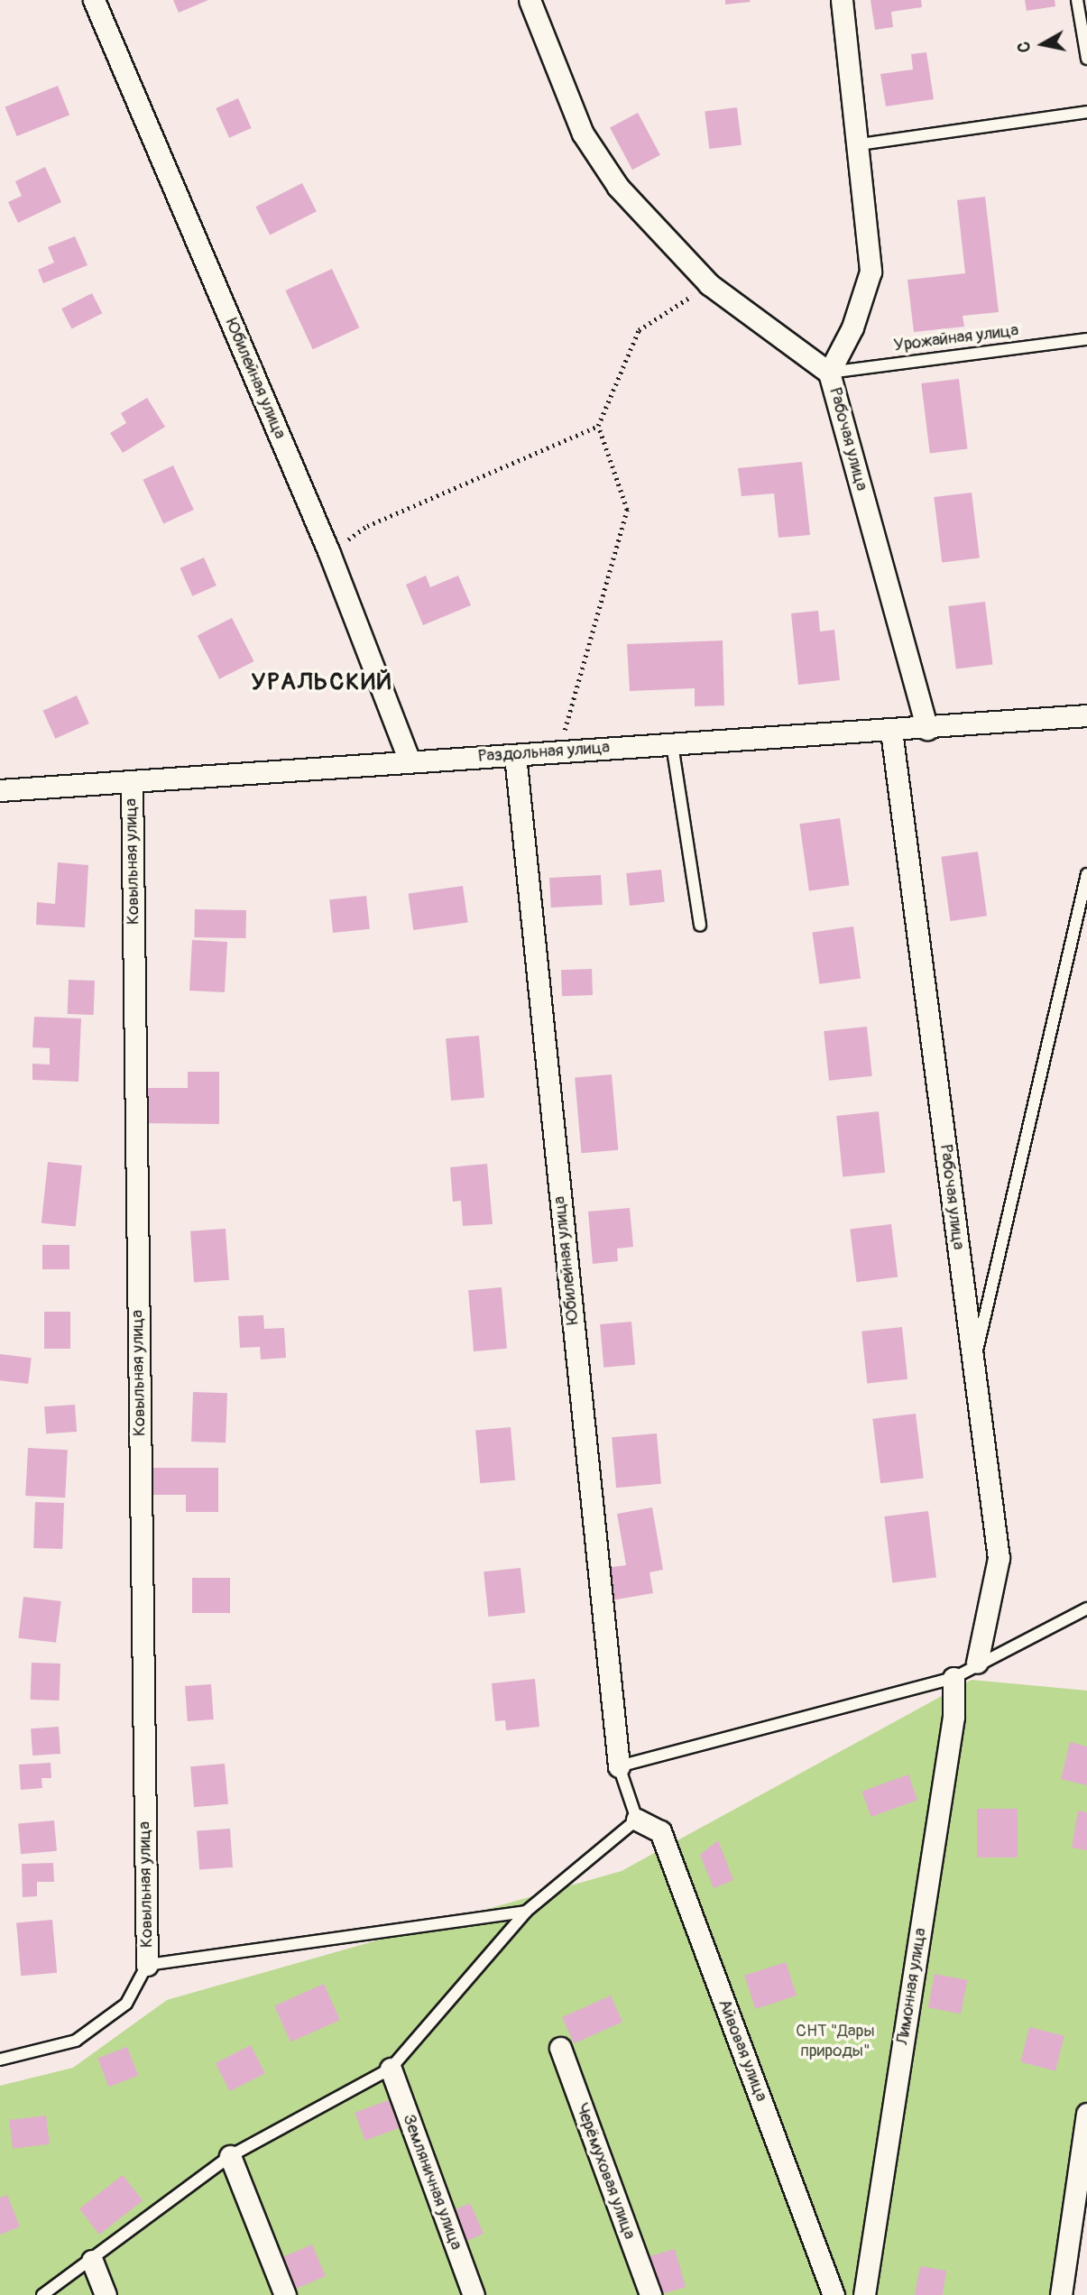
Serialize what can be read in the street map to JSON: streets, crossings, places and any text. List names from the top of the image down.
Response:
{
  "streets": {
    "street": [
      "Юбилейная улица",
      "Рабочая улица",
      "Раздольная улица",
      "Ковыльная улица",
      "Лимонная улица",
      "Айвовая улица",
      "Черёмуховая улица",
      "Земляничная улица"
    ],
    "lane": ["Урожайная улица"]
  },
  "crossings": [
    ["Урожайная улица", "Рабочая улица"],
    ["Юбилейная улица", "Раздольная улица"],
    ["Рабочая улица", "Раздольная улица"],
    ["Раздольная улица", "Ковыльная улица"]
  ],
  "districts": ["УРАЛЬСКИЙ"],
  "parks": ["СНТ \"Дары природы\""],
  "north": "left"
}
